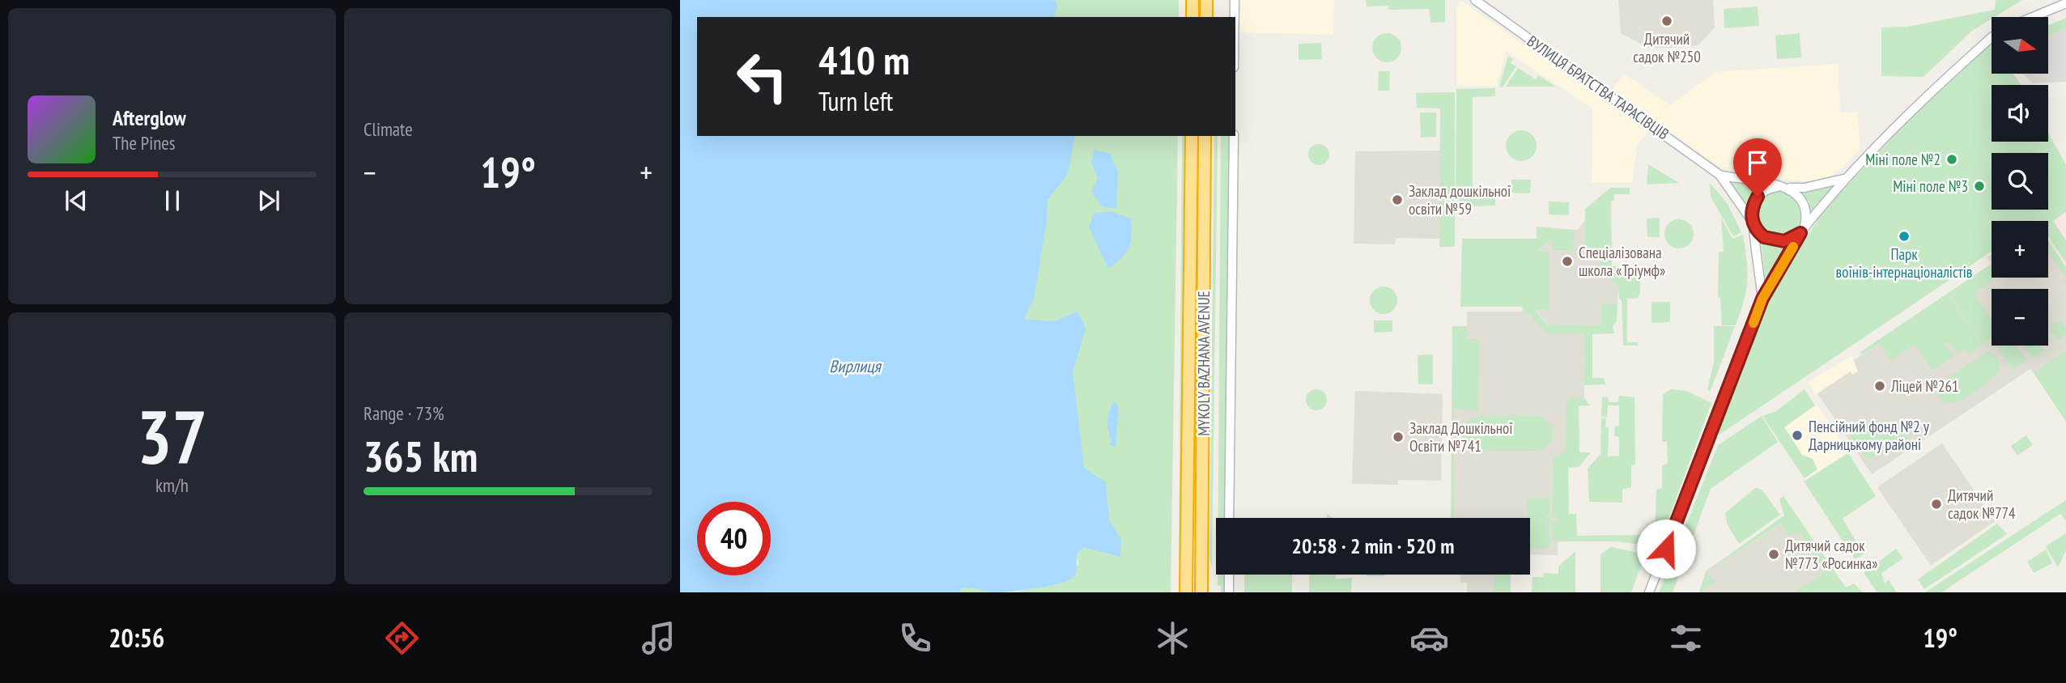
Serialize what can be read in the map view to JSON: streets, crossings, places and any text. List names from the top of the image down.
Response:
{
  "streets": {
    "highway": ["MYKOLY BAZHANA AVENUE"],
    "street": ["ВУЛИЦЯ БРАТСТВА ТАРАСІВЦІВ"]
  },
  "water": ["Вирлиця"],
  "places": [
    "Дитячий садок №250",
    "Міні поле №2",
    "Міні поле №3",
    "Заклад дошкільної освіти №59",
    "Парк воїнів-інтернаціоналістів",
    "Спеціалізована школа «Тріумф»",
    "Ліцей №261",
    "Пенсійний фонд №2 у Дарницькому районі",
    "Заклад Дошкільної Освіти №741",
    "Дитячий садок №774",
    "Дитячий садок №773 «Росинка»"
  ],
  "north": "right",
  "page": {
    "tile": [
      "Climate",
      ["37", "km/h"],
      ["Range · 73%", "365 km"]
    ],
    "map_buttons": ["+", "−"],
    "turn": ["410 m", "Turn left"],
    "song": ["Afterglow", "The Pines"],
    "heat": ["−", "19°", "+"],
    "limit": "40",
    "trip": "20:58 · 2 min · 520 m",
    "tabs": ["20:56", "19°"]
  }
}
